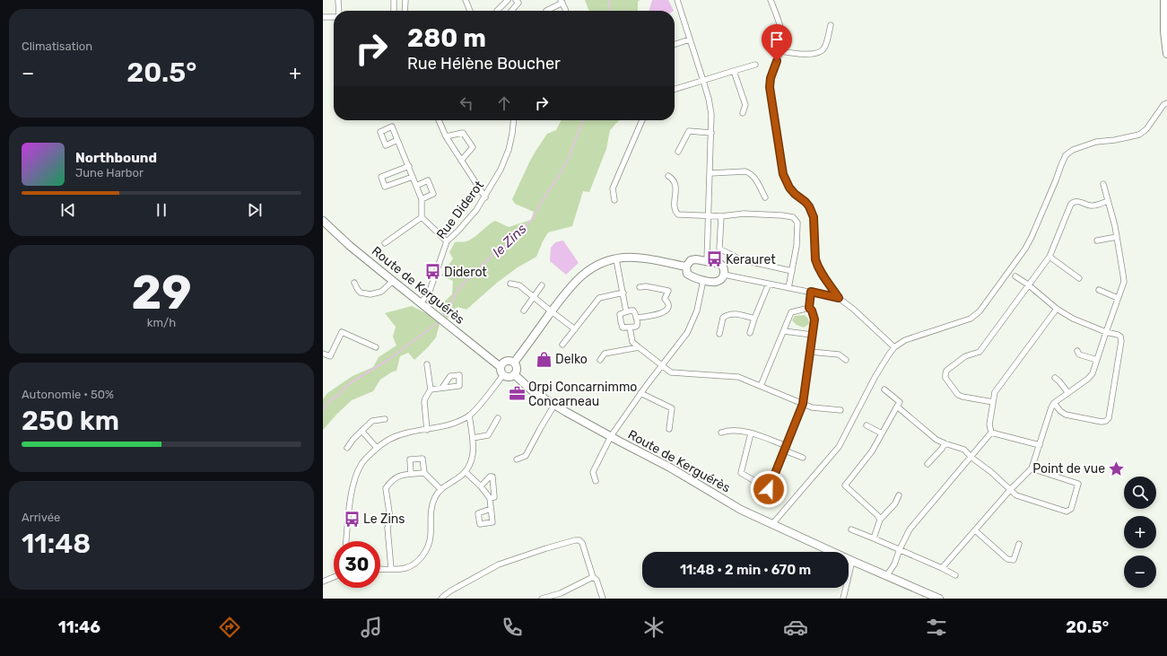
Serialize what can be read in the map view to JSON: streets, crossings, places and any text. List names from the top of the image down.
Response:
{
  "streets": {
    "street": ["Rue Diderot", "Route de Kerguérès"]
  },
  "crossings": [
    ["Rue Diderot", "Route de Kerguérès"]
  ],
  "water": ["le Zins"],
  "places": {
    "bus stop": ["Kerauret", "Diderot", "Le Zins"],
    "shop": ["Delko"],
    "office": ["Orpi Concarnimmo Concarneau"],
    "place": ["Point de vue"]
  },
  "page": {
    "tile": [
      "Climatisation",
      ["29", "km/h"],
      ["Autonomie · 50%", "250 km"],
      ["Arrivée", "11:48"]
    ],
    "turn": ["280 m", "Rue Hélène Boucher"],
    "heat": ["−", "20.5°", "+"],
    "song": ["Northbound", "June Harbor"],
    "map_buttons": ["+", "−"],
    "limit": "30",
    "trip": "11:48 · 2 min · 670 m",
    "tabs": ["11:46", "20.5°"]
  }
}
